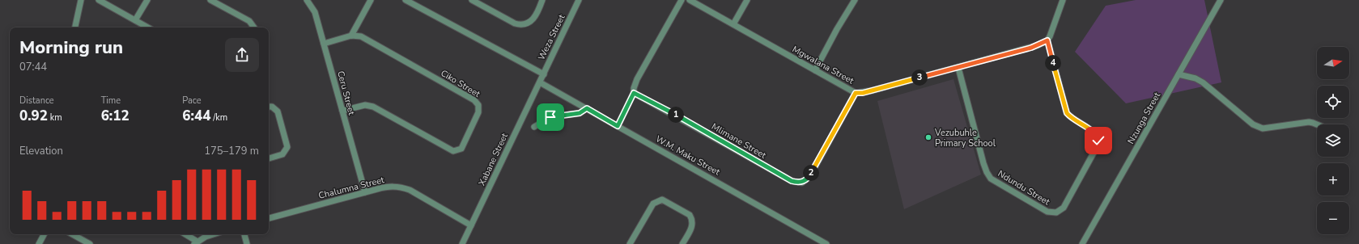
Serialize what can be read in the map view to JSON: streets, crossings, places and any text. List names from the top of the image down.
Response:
{
  "streets": {
    "street": [
      "Weza Street",
      "Mgwalana Street",
      "Ciko Street",
      "Ceru Street",
      "Nzunga Street",
      "Mlimane Street",
      "W.M. Maku Street",
      "Xabane Street",
      "Chalumna Street",
      "Ndundu Street"
    ]
  },
  "crossings": [
    ["Weza Street", "W.M. Maku Street"],
    ["Weza Street", "Xabane Street"],
    ["Mgwalana Street", "Mlimane Street"],
    ["Mgwalana Street", "Ndundu Street"],
    ["Ciko Street", "Ceru Street"],
    ["Ceru Street", "Chalumna Street"],
    ["W.M. Maku Street", "Xabane Street"],
    ["Xabane Street", "Chalumna Street"]
  ],
  "places": ["Vezubuhle Primary School"],
  "north": "right",
  "page": {
    "heading": ["Morning run", "07:44"],
    "map_buttons": ["+", "−"],
    "pins": [
      "4",
      "3",
      "1",
      "2"
    ],
    "stats": [
      ["Distance", "0.92 km"],
      ["Time", "6:12"],
      ["Pace", "6:44 /km"]
    ],
    "chart": ["Elevation", "175–179 m"]
  }
}
